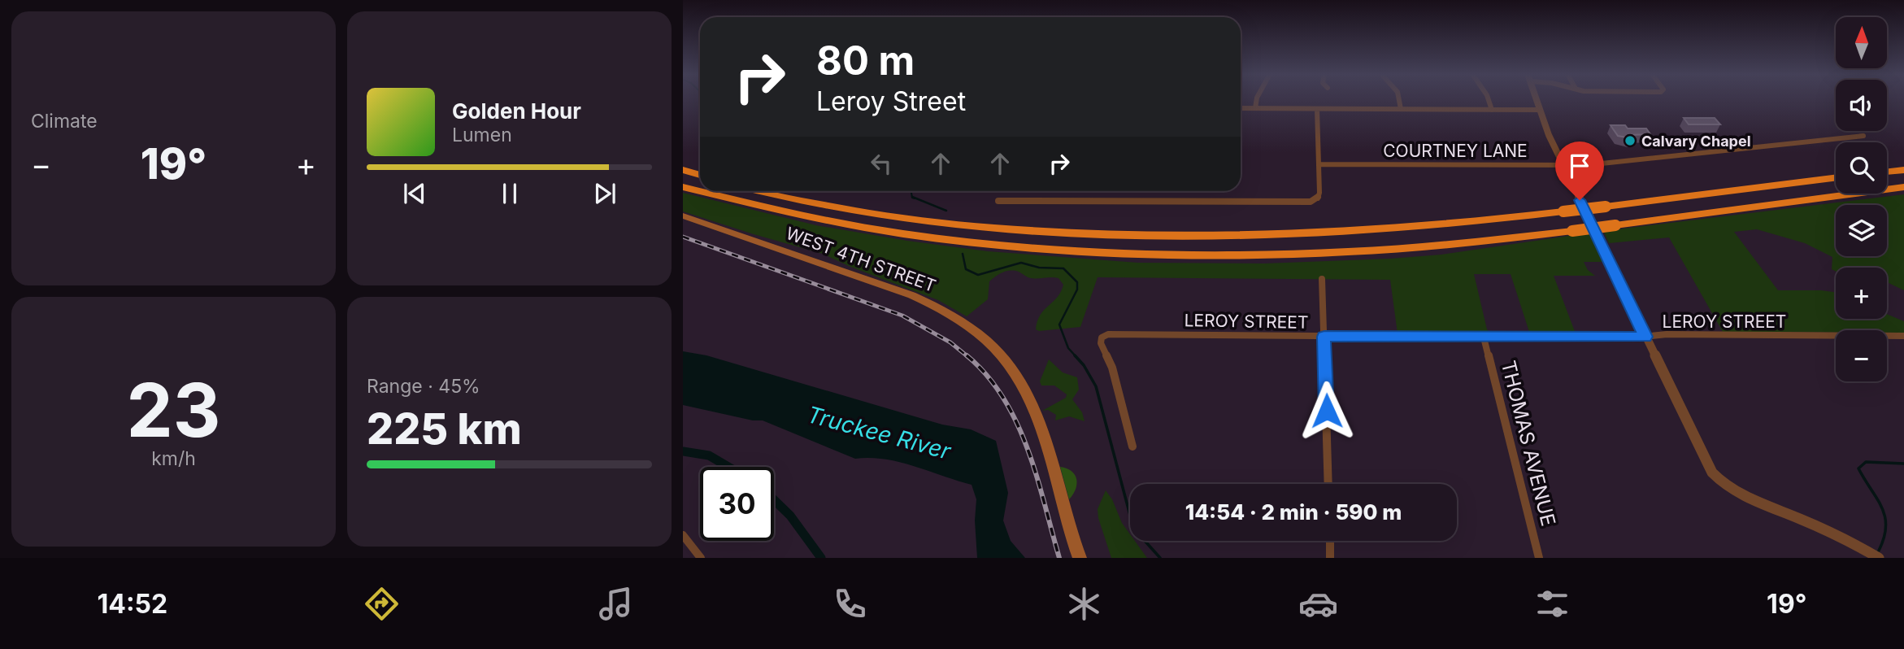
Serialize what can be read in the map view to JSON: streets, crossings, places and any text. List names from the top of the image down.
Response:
{
  "streets": {
    "main road": ["WEST 4TH STREET"],
    "street": ["COURTNEY LANE", "LEROY STREET", "THOMAS AVENUE"]
  },
  "crossings": [
    ["LEROY STREET", "THOMAS AVENUE"]
  ],
  "water": ["Truckee River"],
  "places": ["Calvary Chapel"],
  "north": "top",
  "page": {
    "tile": [
      "Climate",
      ["23", "km/h"],
      ["Range · 45%", "225 km"]
    ],
    "map_buttons": ["+", "−"],
    "turn": ["80 m", "Leroy Street"],
    "song": ["Golden Hour", "Lumen"],
    "heat": ["−", "19°", "+"],
    "limit": "30",
    "trip": "14:54 · 2 min · 590 m",
    "tabs": ["14:52", "19°"]
  }
}
